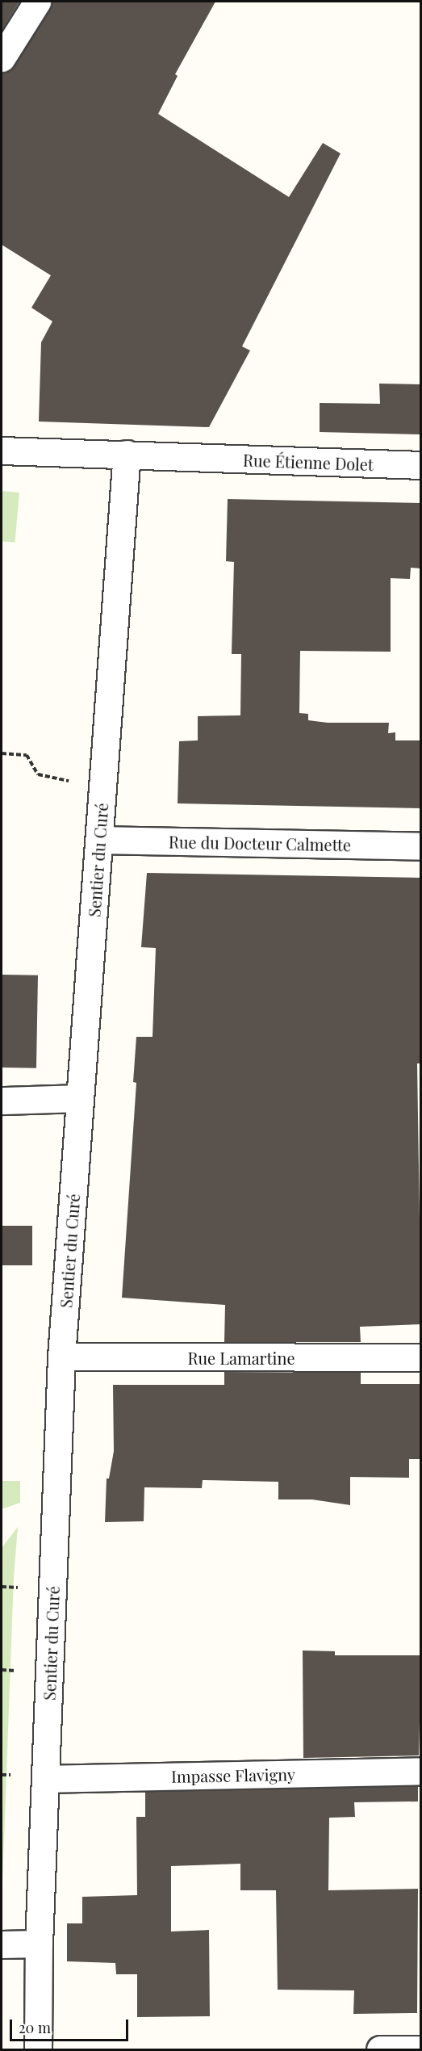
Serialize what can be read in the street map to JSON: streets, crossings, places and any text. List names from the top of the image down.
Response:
{
  "streets": {
    "street": [
      "Rue Étienne Dolet",
      "Rue du Docteur Calmette",
      "Sentier du Curé",
      "Rue Lamartine",
      "Impasse Flavigny"
    ]
  },
  "crossings": [
    ["Rue Étienne Dolet", "Sentier du Curé"],
    ["Rue du Docteur Calmette", "Sentier du Curé"],
    ["Sentier du Curé", "Rue Lamartine"],
    ["Sentier du Curé", "Impasse Flavigny"]
  ],
  "scale_bar": "20 m"
}
